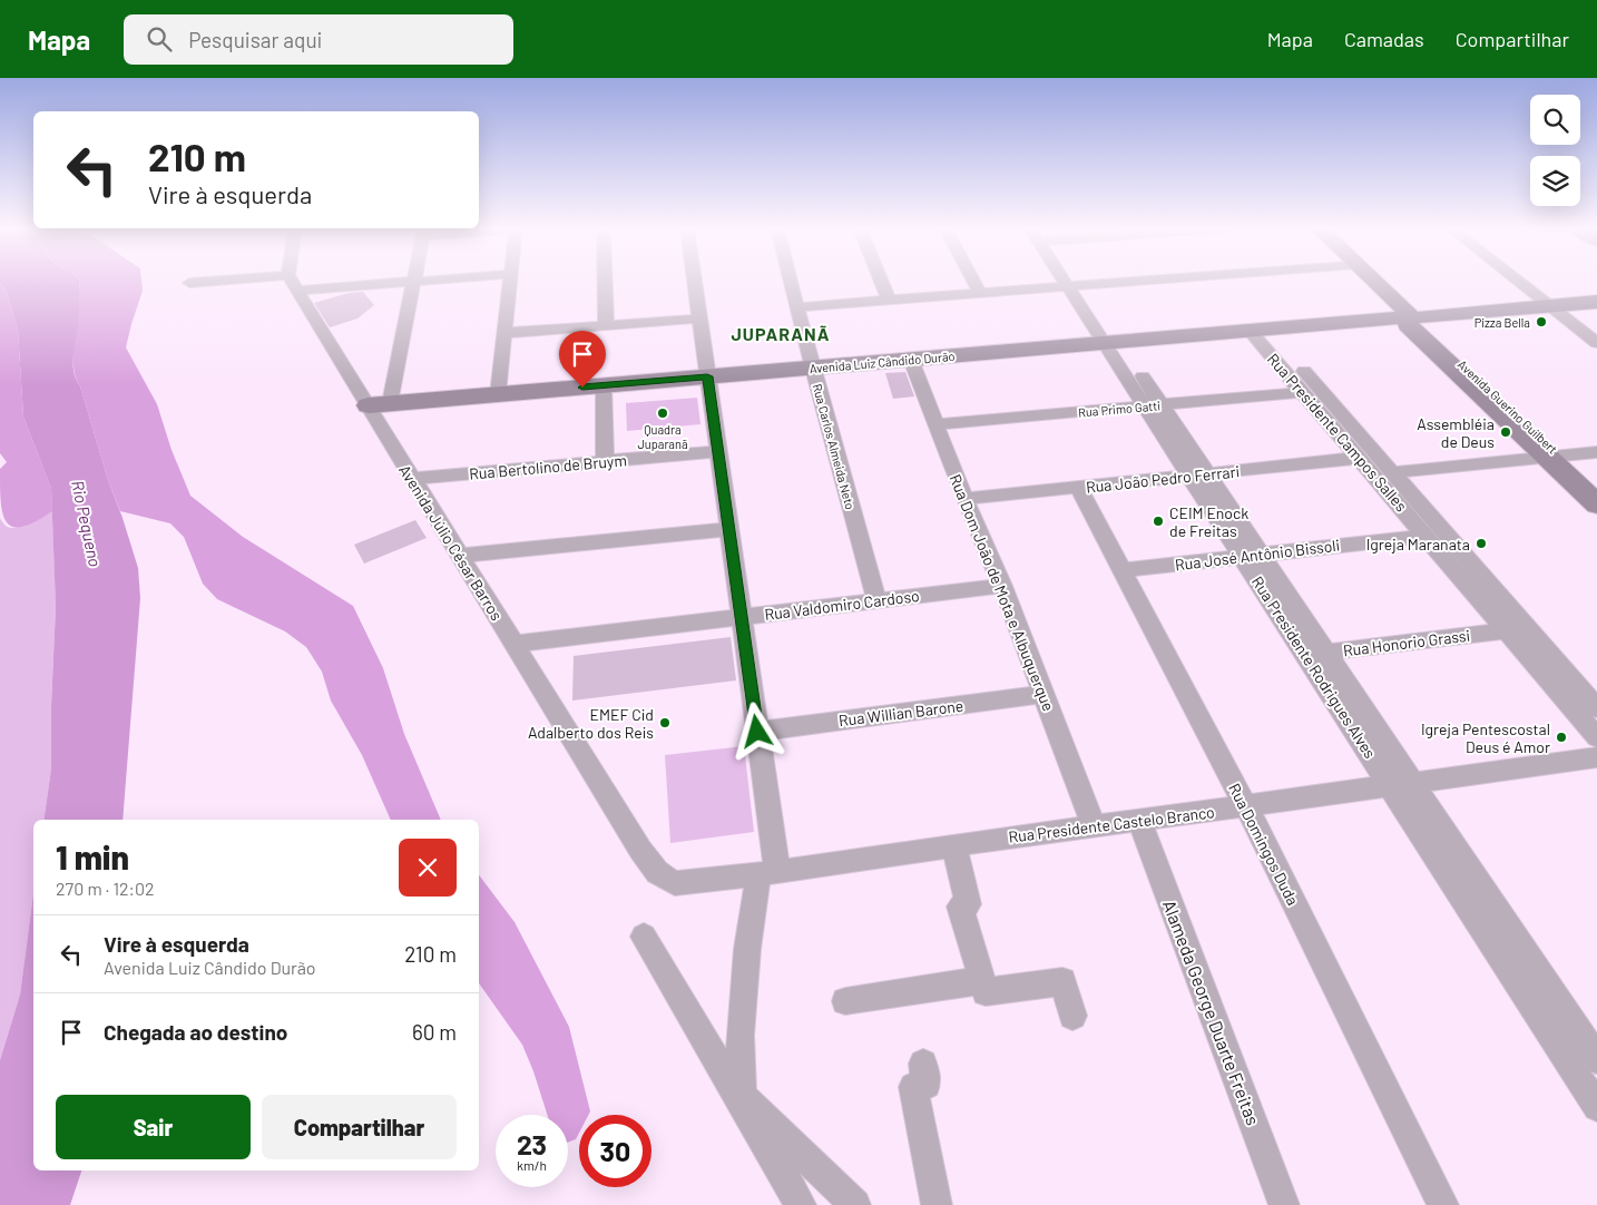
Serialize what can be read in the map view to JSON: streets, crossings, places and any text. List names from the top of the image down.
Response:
{
  "streets": {
    "street": [
      "Avenida Luiz Cândido Durão",
      "Avenida Guerino Guilbert",
      "Rua Primo Gatti",
      "Rua Presidente Campos Salles",
      "Rua Carlos Almeida Neto",
      "Rua Bertolino de Bruym",
      "Rua João Pedro Ferrari",
      "Avenida Júlio César Barros",
      "Rua José Antônio Bissoli",
      "Rua Dom João de Mota e Albuquerque",
      "Rua Valdomiro Cardoso",
      "Rua Honorio Grassi",
      "Rua Presidente Rodrigues Alves",
      "Rua Willian Barone",
      "Rua Presidente Castelo Branco",
      "Rua Domingos Duda",
      "Alameda George Duarte Freitas"
    ]
  },
  "crossings": [
    ["Avenida Luiz Cândido Durão", "Avenida Guerino Guilbert"],
    ["Avenida Luiz Cândido Durão", "Rua Presidente Campos Salles"],
    ["Avenida Luiz Cândido Durão", "Rua Carlos Almeida Neto"],
    ["Avenida Luiz Cândido Durão", "Avenida Júlio César Barros"],
    ["Avenida Luiz Cândido Durão", "Rua Dom João de Mota e Albuquerque"],
    ["Avenida Luiz Cândido Durão", "Rua Presidente Rodrigues Alves"],
    ["Rua Primo Gatti", "Rua Presidente Campos Salles"],
    ["Rua Primo Gatti", "Rua Dom João de Mota e Albuquerque"],
    ["Rua Primo Gatti", "Rua Presidente Rodrigues Alves"],
    ["Rua Presidente Campos Salles", "Rua João Pedro Ferrari"],
    ["Rua Presidente Campos Salles", "Rua José Antônio Bissoli"],
    ["Rua Presidente Campos Salles", "Rua Honorio Grassi"],
    ["Rua Carlos Almeida Neto", "Rua Valdomiro Cardoso"],
    ["Rua Bertolino de Bruym", "Avenida Júlio César Barros"],
    ["Rua João Pedro Ferrari", "Rua Dom João de Mota e Albuquerque"],
    ["Rua João Pedro Ferrari", "Rua Presidente Rodrigues Alves"],
    ["Rua João Pedro Ferrari", "Rua Domingos Duda"],
    ["Avenida Júlio César Barros", "Rua Valdomiro Cardoso"],
    ["Avenida Júlio César Barros", "Rua Presidente Castelo Branco"],
    ["Rua José Antônio Bissoli", "Rua Presidente Rodrigues Alves"],
    ["Rua José Antônio Bissoli", "Rua Domingos Duda"],
    ["Rua Dom João de Mota e Albuquerque", "Rua Valdomiro Cardoso"],
    ["Rua Dom João de Mota e Albuquerque", "Rua Willian Barone"],
    ["Rua Dom João de Mota e Albuquerque", "Rua Presidente Castelo Branco"],
    ["Rua Honorio Grassi", "Rua Presidente Rodrigues Alves"],
    ["Rua Presidente Rodrigues Alves", "Rua Presidente Castelo Branco"],
    ["Rua Presidente Castelo Branco", "Rua Domingos Duda"],
    ["Rua Presidente Castelo Branco", "Alameda George Duarte Freitas"]
  ],
  "districts": ["JUPARANÃ"],
  "water": ["Rio Pequeno"],
  "places": [
    "Pizza Bella",
    "Quadra Juparanã",
    "Assembléia de Deus",
    "CEIM Enock de Freitas",
    "Igreja Maranata",
    "EMEF Cid Adalberto dos Reis",
    "Igreja Pentescostal Deus é Amor"
  ],
  "page": {
    "header": "Mapa",
    "search": "Pesquisar aqui",
    "nav": ["Mapa", "Camadas", "Compartilhar"],
    "turn": ["210 m", "Vire à esquerda"],
    "heading": ["1 min", "270 m · 12:02"],
    "list": [
      {
        "name": "Vire à esquerda",
        "note": "Avenida Luiz Cândido Durão",
        "value": "210 m"
      },
      {
        "name": "Chegada ao destino",
        "value": "60 m"
      }
    ],
    "buttons": ["Sair", "Compartilhar"],
    "speed": "23 km/h",
    "limit": "30"
  }
}
